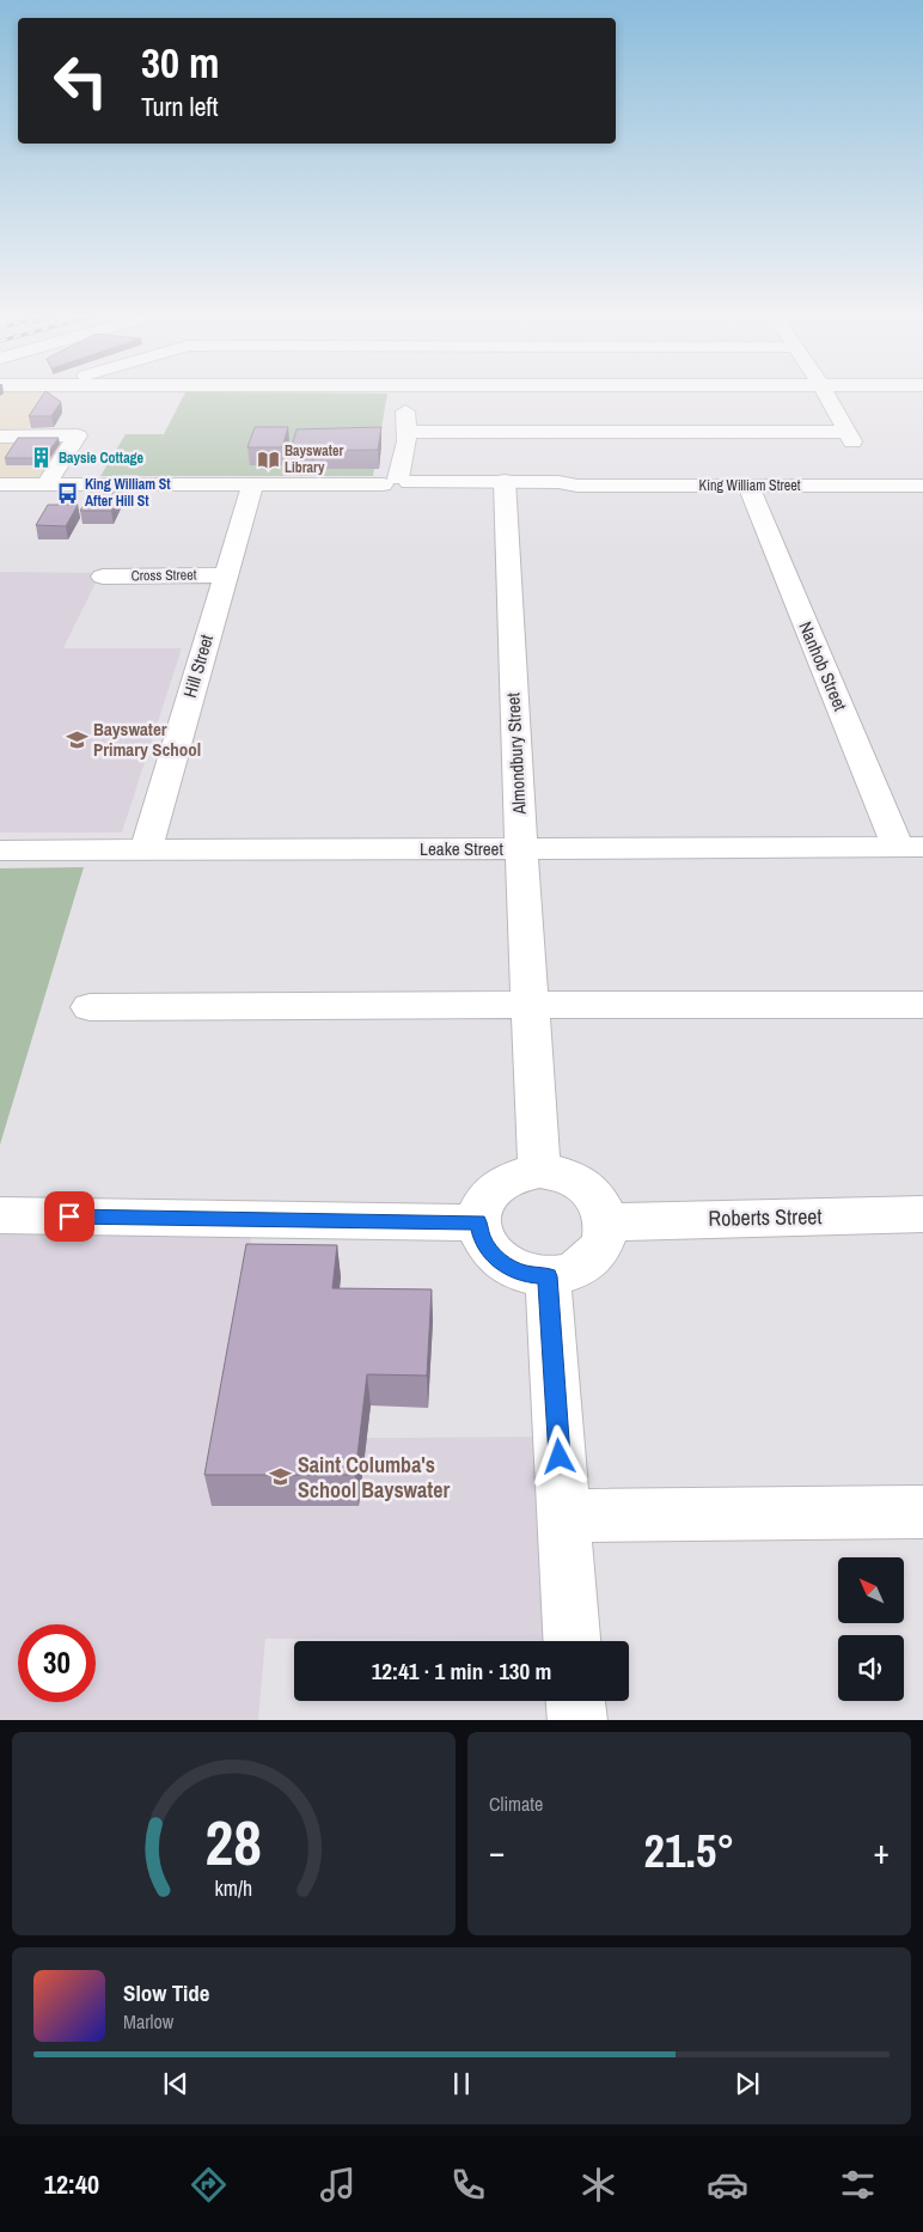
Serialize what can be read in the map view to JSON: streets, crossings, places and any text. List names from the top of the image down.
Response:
{
  "streets": {
    "street": [
      "King William Street",
      "Cross Street",
      "Hill Street",
      "Nanhob Street",
      "Almondbury Street",
      "Leake Street",
      "Roberts Street"
    ]
  },
  "crossings": [
    ["King William Street", "Hill Street"],
    ["King William Street", "Nanhob Street"],
    ["King William Street", "Almondbury Street"],
    ["Cross Street", "Hill Street"],
    ["Hill Street", "Leake Street"],
    ["Nanhob Street", "Leake Street"],
    ["Almondbury Street", "Leake Street"],
    ["Almondbury Street", "Roberts Street"]
  ],
  "places": {
    "building": ["Baysie Cottage"],
    "library": ["Bayswater Library"],
    "bus stop": ["King William St After Hill St"],
    "school or university": ["Bayswater Primary School", "Saint Columba's School Bayswater"]
  },
  "north": "top left",
  "page": {
    "turn": ["30 m", "Turn left"],
    "limit": "30",
    "trip": "12:41 · 1 min · 130 m",
    "tile": "Climate",
    "heat": ["−", "21.5°", "+"],
    "song": ["Slow Tide", "Marlow"],
    "tabs": "12:40",
    "gauge": ["28", "km/h"]
  }
}
